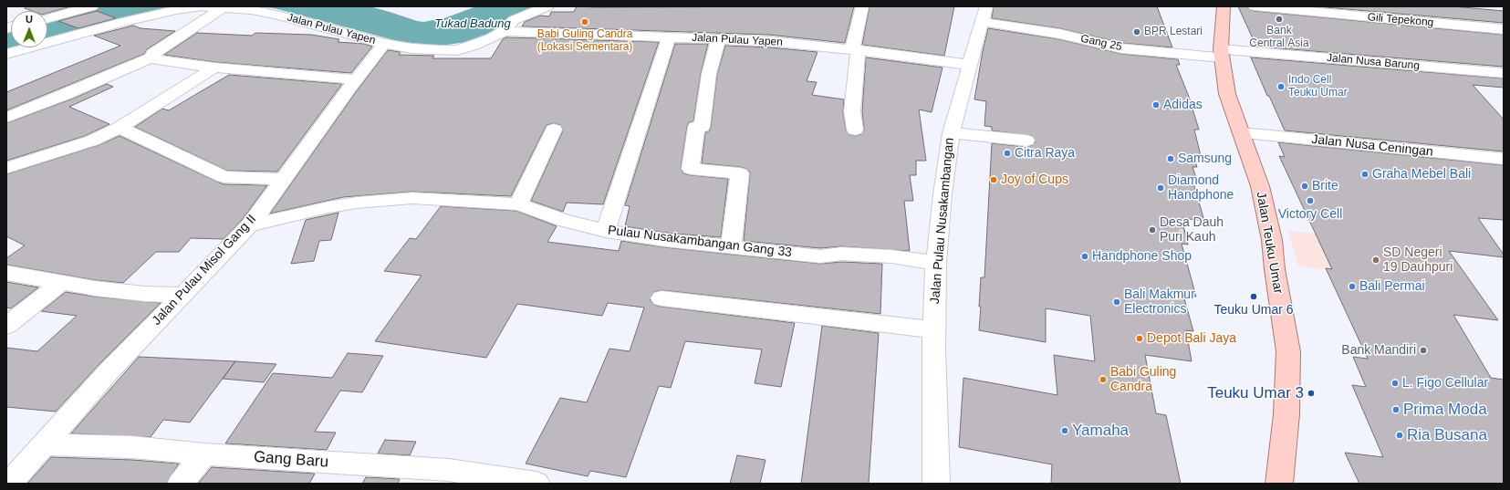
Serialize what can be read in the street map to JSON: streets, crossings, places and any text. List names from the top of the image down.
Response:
{
  "streets": {
    "main road": ["Jalan Teuku Umar"],
    "street": [
      "Gili Tepekong",
      "Jalan Pulau Yapen",
      "Gang 25",
      "Jalan Nusa Barung",
      "Jalan Nusa Ceningan",
      "Jalan Pulau Nusakambangan",
      "Pulau Nusakambangan Gang 33",
      "Jalan Pulau Misol Gang II",
      "Gang Baru"
    ]
  },
  "crossings": [
    ["Jalan Pulau Yapen", "Jalan Pulau Nusakambangan"],
    ["Jalan Pulau Yapen", "Jalan Pulau Misol Gang II"],
    ["Gang 25", "Jalan Nusa Barung"],
    ["Gang 25", "Jalan Pulau Nusakambangan"],
    ["Gang 25", "Jalan Teuku Umar"],
    ["Jalan Nusa Barung", "Jalan Teuku Umar"],
    ["Jalan Nusa Ceningan", "Jalan Teuku Umar"],
    ["Jalan Pulau Nusakambangan", "Pulau Nusakambangan Gang 33"],
    ["Pulau Nusakambangan Gang 33", "Jalan Pulau Misol Gang II"],
    ["Jalan Pulau Misol Gang II", "Gang Baru"]
  ],
  "water": ["Tukad Badung"],
  "places": [
    "Bank Central Asia",
    "Babi Guling Candra (Lokasi Sementara)",
    "BPR Lestari",
    "Indo Cell Teuku Umar",
    "Adidas",
    "Citra Raya",
    "Samsung",
    "Graha Mebel Bali",
    "Joy of Cups",
    "Brite",
    "Diamond Handphone",
    "Victory Cell",
    "Desa Dauh Puri Kauh",
    "Handphone Shop",
    "SD Negeri 19 Dauhpuri",
    "Bali Permai",
    "Teuku Umar 6",
    "Bali Makmur Electronics",
    "Depot Bali Jaya",
    "Bank Mandiri",
    "Babi Guling Candra",
    "L. Figo Cellular",
    "Teuku Umar 3",
    "Prima Moda",
    "Yamaha",
    "Ria Busana"
  ],
  "north": "top"
}
